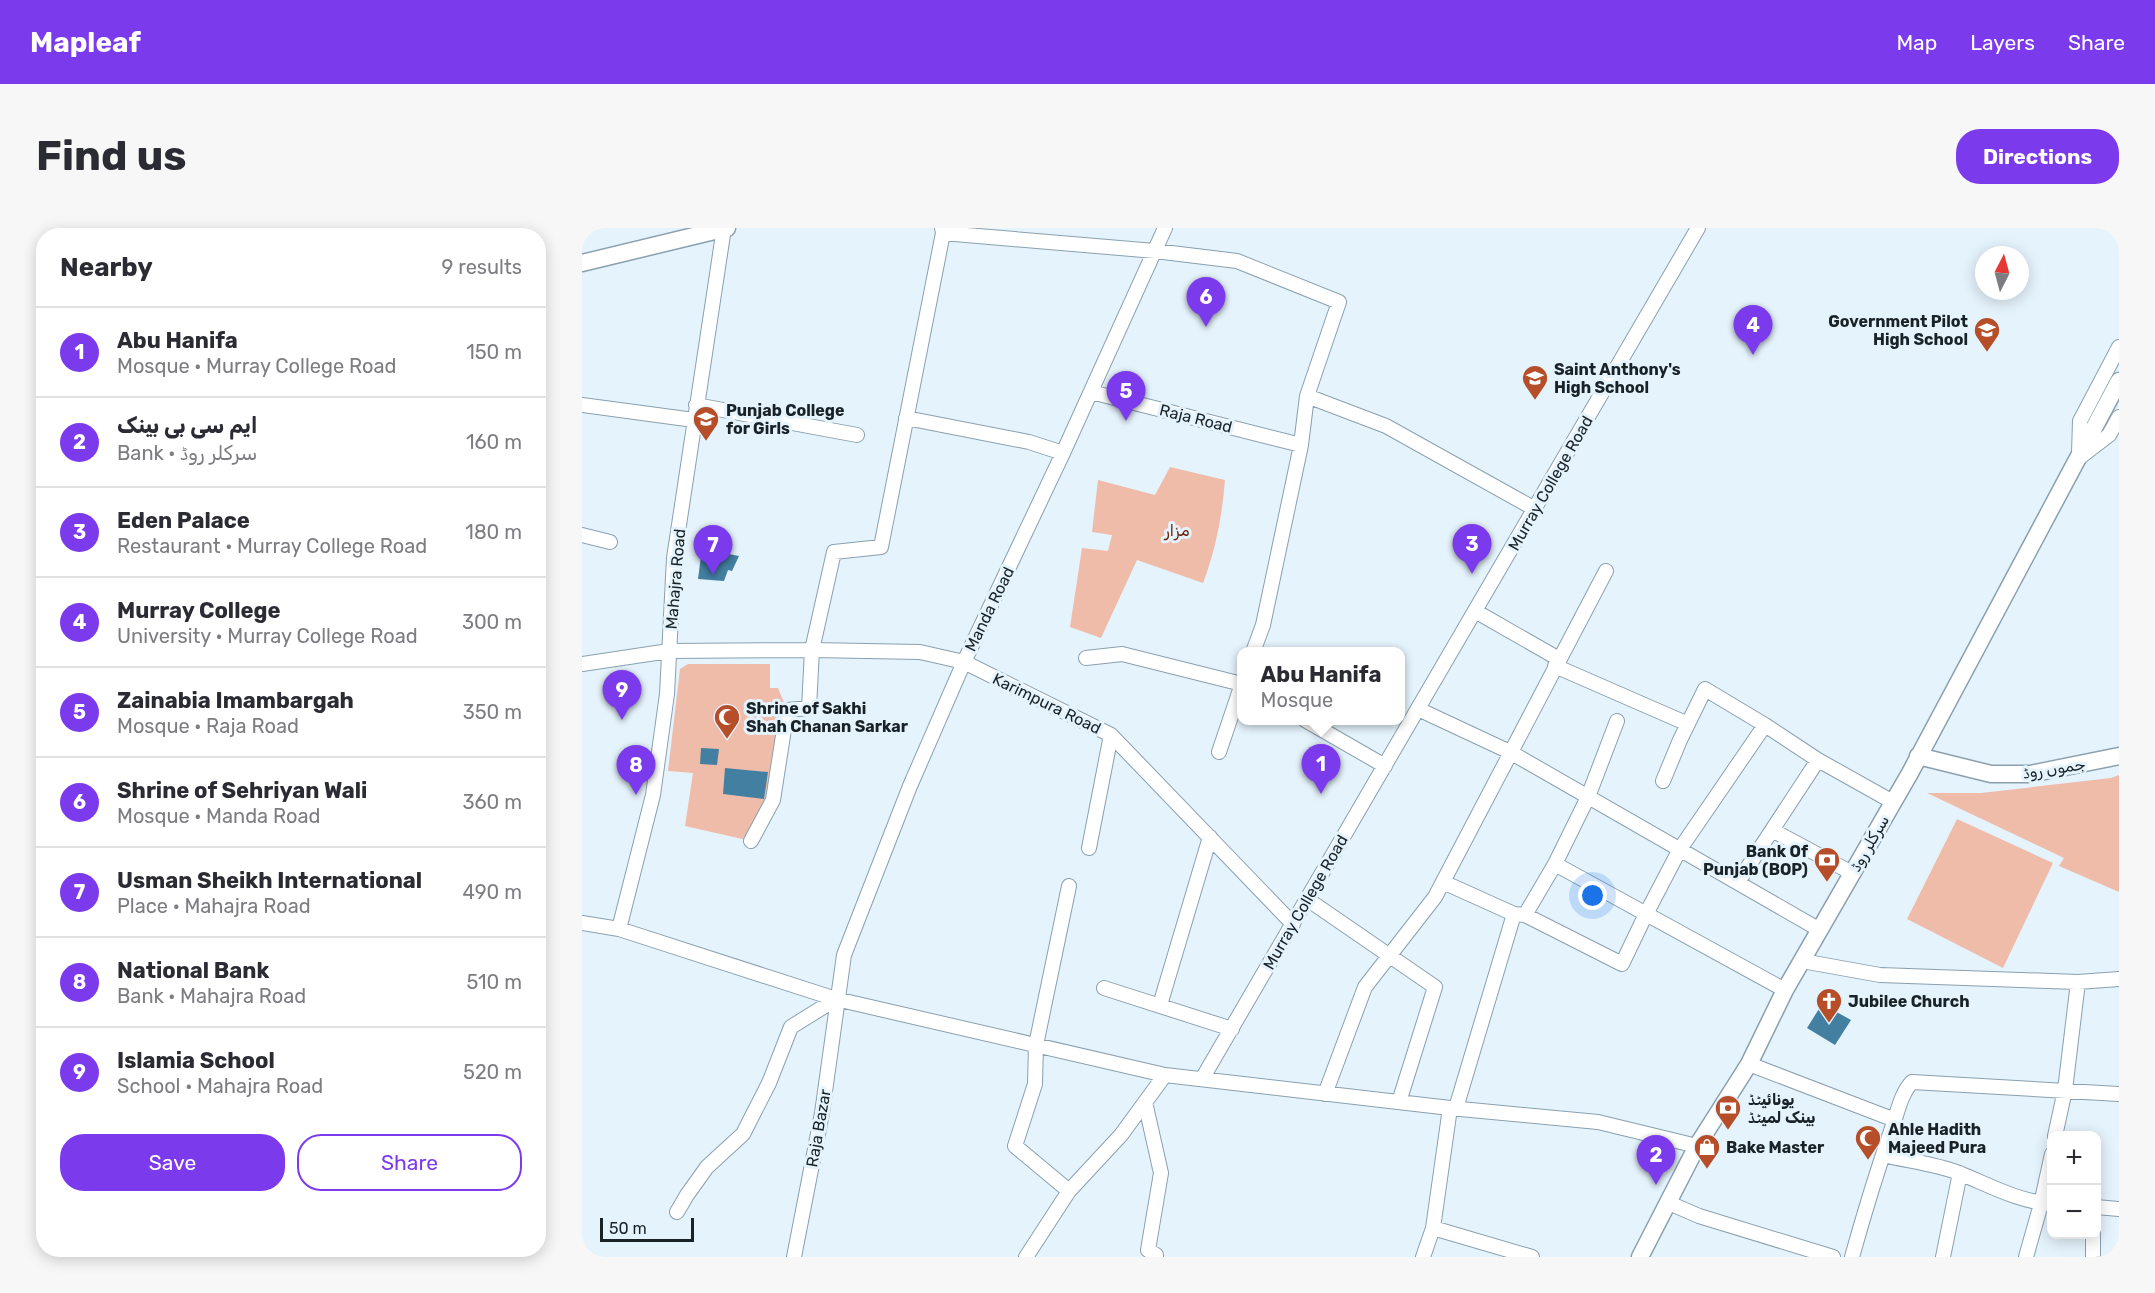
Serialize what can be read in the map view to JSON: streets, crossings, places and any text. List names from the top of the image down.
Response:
{
  "streets": {
    "main road": ["جموں روڈ", "سرکلر روڈ"],
    "street": [
      "Raja Road",
      "Murray College Road",
      "Mahajra Road",
      "Manda Road",
      "Karimpura Road",
      "Raja Bazar"
    ]
  },
  "crossings": [
    ["Raja Road", "Manda Road"],
    ["Murray College Road", "Karimpura Road"],
    ["Mahajra Road", "Karimpura Road"],
    ["Manda Road", "Karimpura Road"],
    ["Manda Road", "Raja Bazar"],
    ["جموں روڈ", "سرکلر روڈ"]
  ],
  "parks": ["مزار"],
  "places": {
    "school or university": ["Government Pilot High School", "Saint Anthony's High School", "Punjab College for Girls"],
    "mosque": ["Shrine of Sakhi Shah Chanan Sarkar", "Ahle Hadith Majeed Pura"],
    "bank": ["Bank Of Punjab (BOP)", "یونائیٹڈ بینک لمیٹڈ"],
    "church": ["Jubilee Church"],
    "shop": ["Bake Master"]
  },
  "scale_bar": "50 m",
  "north": "top",
  "page": {
    "header": "Mapleaf",
    "nav": ["Map", "Layers", "Share"],
    "buttons": [
      "Directions",
      ["Save", "Share"]
    ],
    "title": "Find us",
    "heading": ["Nearby", "9 results"],
    "pins": [
      "6",
      "4",
      "5",
      "3",
      "7",
      "9",
      "1",
      "8",
      "2"
    ],
    "list": [
      {
        "mark": "1",
        "name": "Abu Hanifa",
        "note": "Mosque · Murray College Road",
        "value": "150 m"
      },
      {
        "mark": "2",
        "name": "ایم سی بی بینک",
        "note": "Bank · سرکلر روڈ",
        "value": "160 m"
      },
      {
        "mark": "3",
        "name": "Eden Palace",
        "note": "Restaurant · Murray College Road",
        "value": "180 m"
      },
      {
        "mark": "4",
        "name": "Murray College",
        "note": "University · Murray College Road",
        "value": "300 m"
      },
      {
        "mark": "5",
        "name": "Zainabia Imambargah",
        "note": "Mosque · Raja Road",
        "value": "350 m"
      },
      {
        "mark": "6",
        "name": "Shrine of Sehriyan Wali",
        "note": "Mosque · Manda Road",
        "value": "360 m"
      },
      {
        "mark": "7",
        "name": "Usman Sheikh International",
        "note": "Place · Mahajra Road",
        "value": "490 m"
      },
      {
        "mark": "8",
        "name": "National Bank",
        "note": "Bank · Mahajra Road",
        "value": "510 m"
      },
      {
        "mark": "9",
        "name": "Islamia School",
        "note": "School · Mahajra Road",
        "value": "520 m"
      }
    ],
    "popup": ["Abu Hanifa", "Mosque"],
    "map_buttons": ["+", "−"],
    "scale": "50 m"
  }
}
